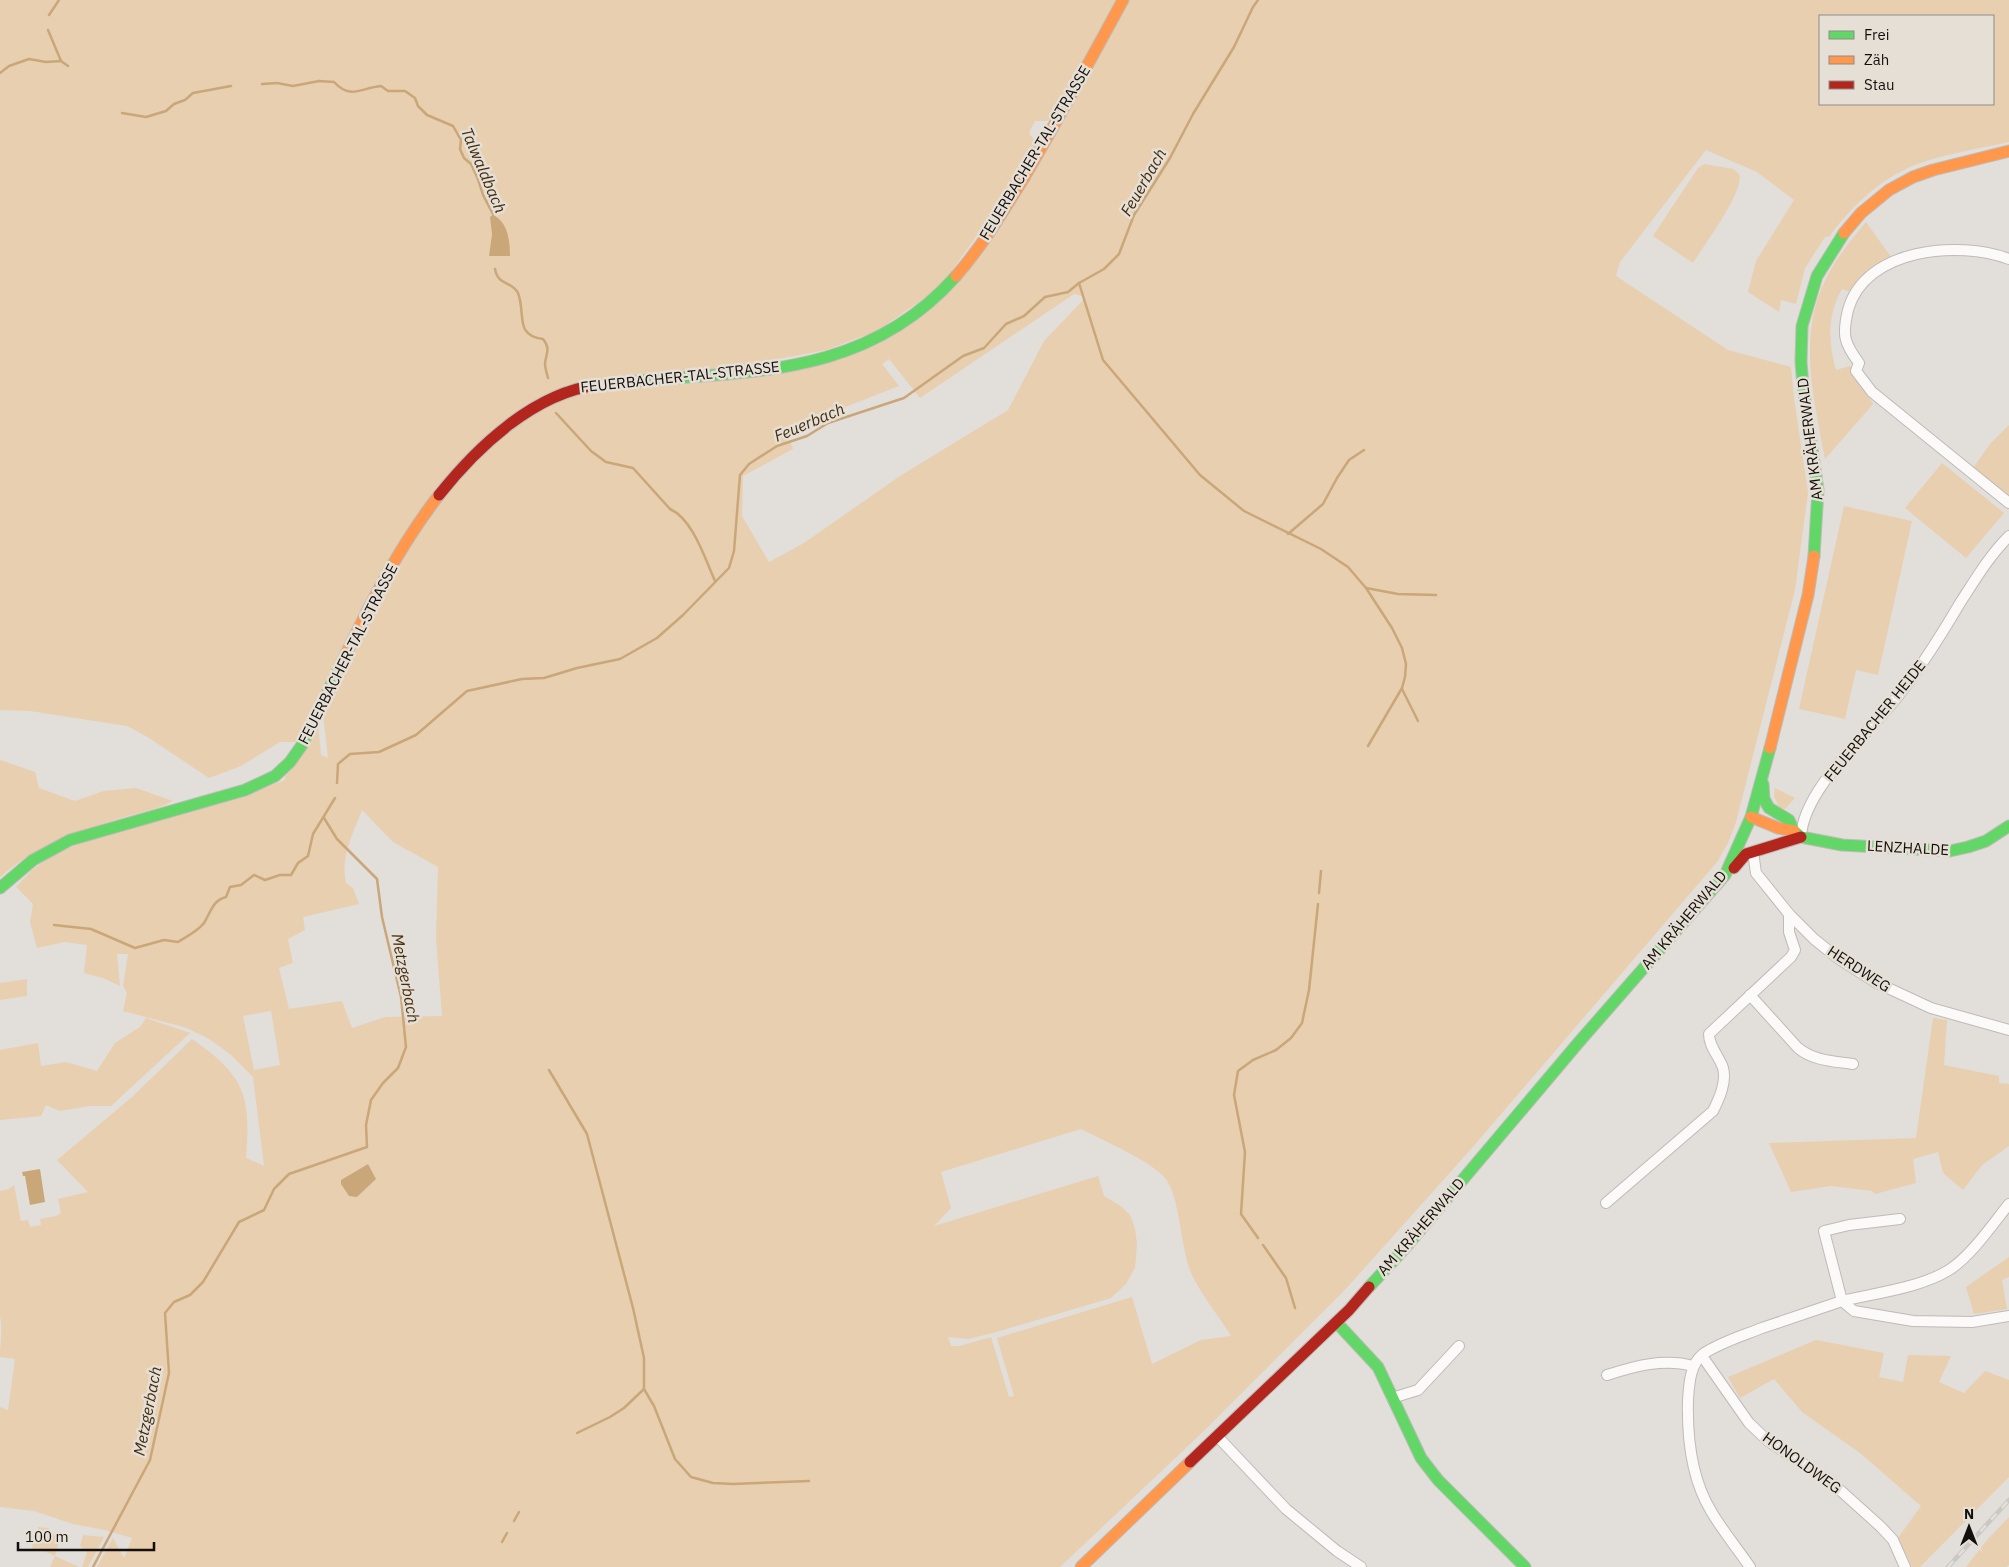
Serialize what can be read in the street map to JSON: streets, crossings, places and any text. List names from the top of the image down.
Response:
{
  "streets": {
    "main road": ["FEUERBACHER-TAL-STRASSE", "AM KRÄHERWALD", "LENZHALDE"],
    "street": ["FEUERBACHER HEIDE", "HERDWEG", "HONOLDWEG"]
  },
  "crossings": [
    ["AM KRÄHERWALD", "LENZHALDE"],
    ["FEUERBACHER HEIDE", "LENZHALDE"],
    ["LENZHALDE", "HERDWEG"]
  ],
  "water": ["Talwaldbach", "Feuerbach", "Metzgerbach"],
  "legend": ["Frei", "Zäh", "Stau"],
  "scale_bar": "100 m",
  "north": "top"
}
